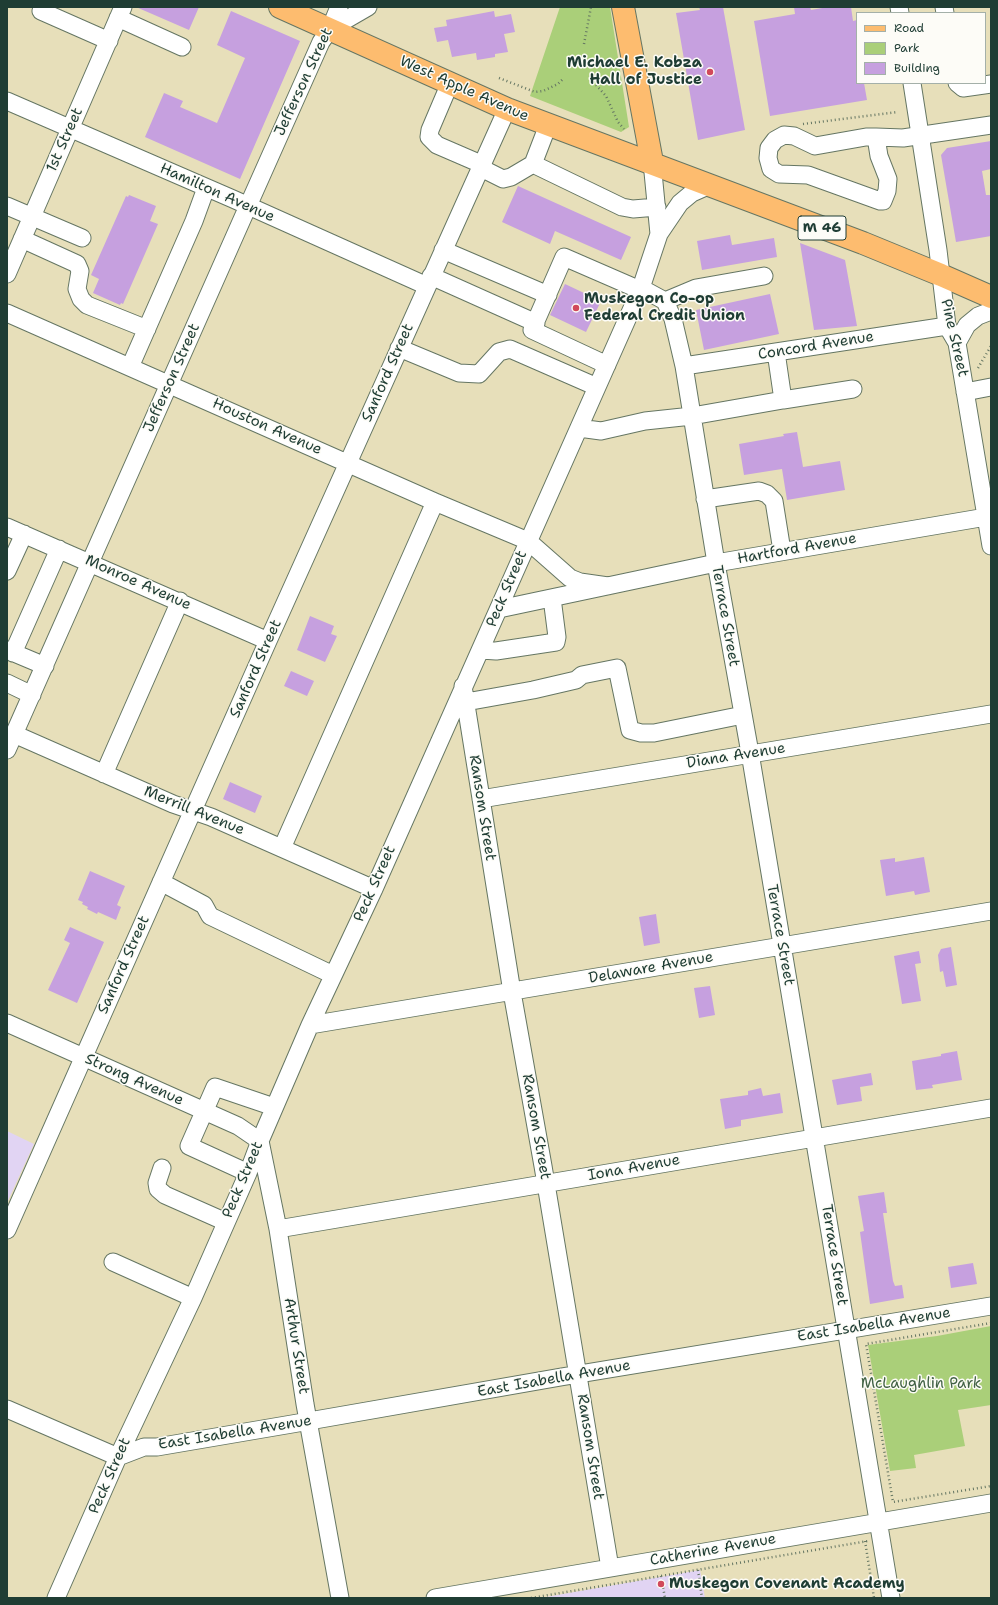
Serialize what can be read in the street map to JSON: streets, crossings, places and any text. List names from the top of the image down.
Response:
{
  "streets": {
    "main road": ["West Apple Avenue", "M 46"],
    "street": [
      "Jefferson Street",
      "1st Street",
      "Hamilton Avenue",
      "Pine Street",
      "Concord Avenue",
      "Sanford Street",
      "Houston Avenue",
      "Hartford Avenue",
      "Monroe Avenue",
      "Peck Street",
      "Terrace Street",
      "Diana Avenue",
      "Ransom Street",
      "Merrill Avenue",
      "Delaware Avenue",
      "Strong Avenue",
      "Iona Avenue",
      "East Isabella Avenue",
      "Arthur Street",
      "Catherine Avenue"
    ]
  },
  "crossings": [
    ["Jefferson Street", "West Apple Avenue"],
    ["Jefferson Street", "Hamilton Avenue"],
    ["Jefferson Street", "Houston Avenue"],
    ["Jefferson Street", "Monroe Avenue"],
    ["Jefferson Street", "Merrill Avenue"],
    ["West Apple Avenue", "M 46"],
    ["West Apple Avenue", "Sanford Street"],
    ["West Apple Avenue", "Peck Street"],
    ["1st Street", "Hamilton Avenue"],
    ["Hamilton Avenue", "Sanford Street"],
    ["Hamilton Avenue", "Peck Street"],
    ["M 46", "Pine Street"],
    ["M 46", "Peck Street"],
    ["Pine Street", "Concord Avenue"],
    ["Pine Street", "Hartford Avenue"],
    ["Concord Avenue", "Terrace Street"],
    ["Sanford Street", "Houston Avenue"],
    ["Sanford Street", "Monroe Avenue"],
    ["Sanford Street", "Merrill Avenue"],
    ["Sanford Street", "Strong Avenue"],
    ["Houston Avenue", "Hartford Avenue"],
    ["Houston Avenue", "Peck Street"],
    ["Hartford Avenue", "Peck Street"],
    ["Hartford Avenue", "Terrace Street"],
    ["Peck Street", "Ransom Street"],
    ["Peck Street", "Merrill Avenue"],
    ["Peck Street", "Delaware Avenue"],
    ["Peck Street", "Strong Avenue"],
    ["Peck Street", "East Isabella Avenue"],
    ["Peck Street", "Arthur Street"],
    ["Terrace Street", "Diana Avenue"],
    ["Terrace Street", "Delaware Avenue"],
    ["Terrace Street", "Iona Avenue"],
    ["Terrace Street", "East Isabella Avenue"],
    ["Terrace Street", "Catherine Avenue"],
    ["Diana Avenue", "Ransom Street"],
    ["Ransom Street", "Delaware Avenue"],
    ["Ransom Street", "Iona Avenue"],
    ["Ransom Street", "East Isabella Avenue"],
    ["Ransom Street", "Catherine Avenue"],
    ["Strong Avenue", "Arthur Street"],
    ["Iona Avenue", "Arthur Street"],
    ["East Isabella Avenue", "Arthur Street"]
  ],
  "parks": ["McLaughlin Park"],
  "places": ["Michael E. Kobza Hall of Justice", "Muskegon Co-op Federal Credit Union", "Muskegon Covenant Academy"],
  "legend": ["Road", "Park", "Building"]
}
